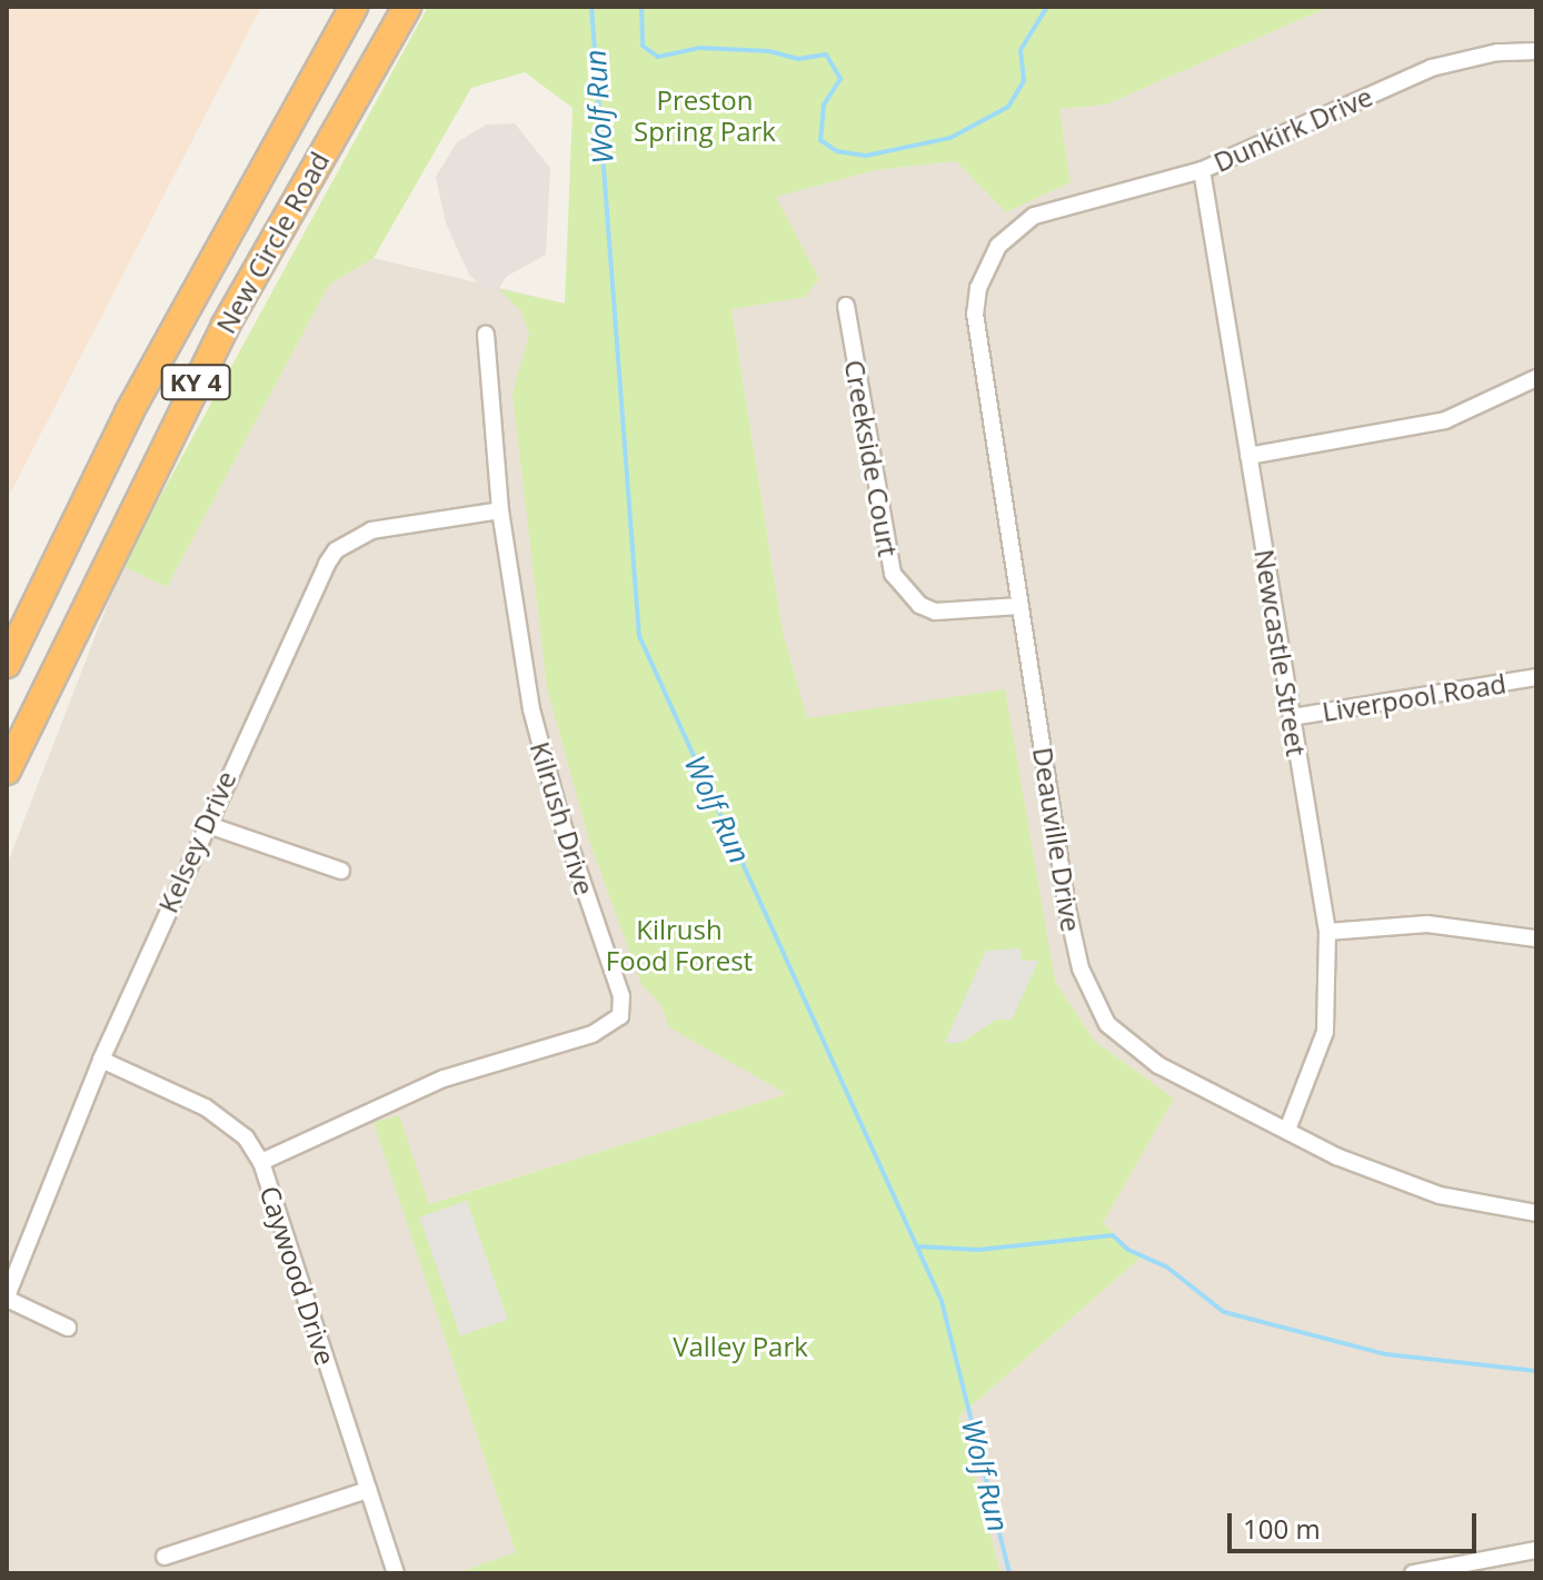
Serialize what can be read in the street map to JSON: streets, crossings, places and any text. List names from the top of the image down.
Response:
{
  "streets": {
    "highway": ["New Circle Road", "KY 4"],
    "street": [
      "Dunkirk Drive",
      "Creekside Court",
      "Newcastle Street",
      "Liverpool Road",
      "Kilrush Drive",
      "Deauville Drive",
      "Kelsey Drive",
      "Caywood Drive"
    ]
  },
  "crossings": [
    ["Dunkirk Drive", "Newcastle Street"],
    ["Dunkirk Drive", "Deauville Drive"],
    ["Creekside Court", "Deauville Drive"],
    ["Newcastle Street", "Liverpool Road"],
    ["Newcastle Street", "Deauville Drive"],
    ["Kilrush Drive", "Kelsey Drive"],
    ["Kilrush Drive", "Caywood Drive"],
    ["Kelsey Drive", "Caywood Drive"]
  ],
  "water": ["Wolf Run"],
  "parks": ["Preston Spring Park", "Kilrush Food Forest", "Valley Park"],
  "scale_bar": "100 m"
}
